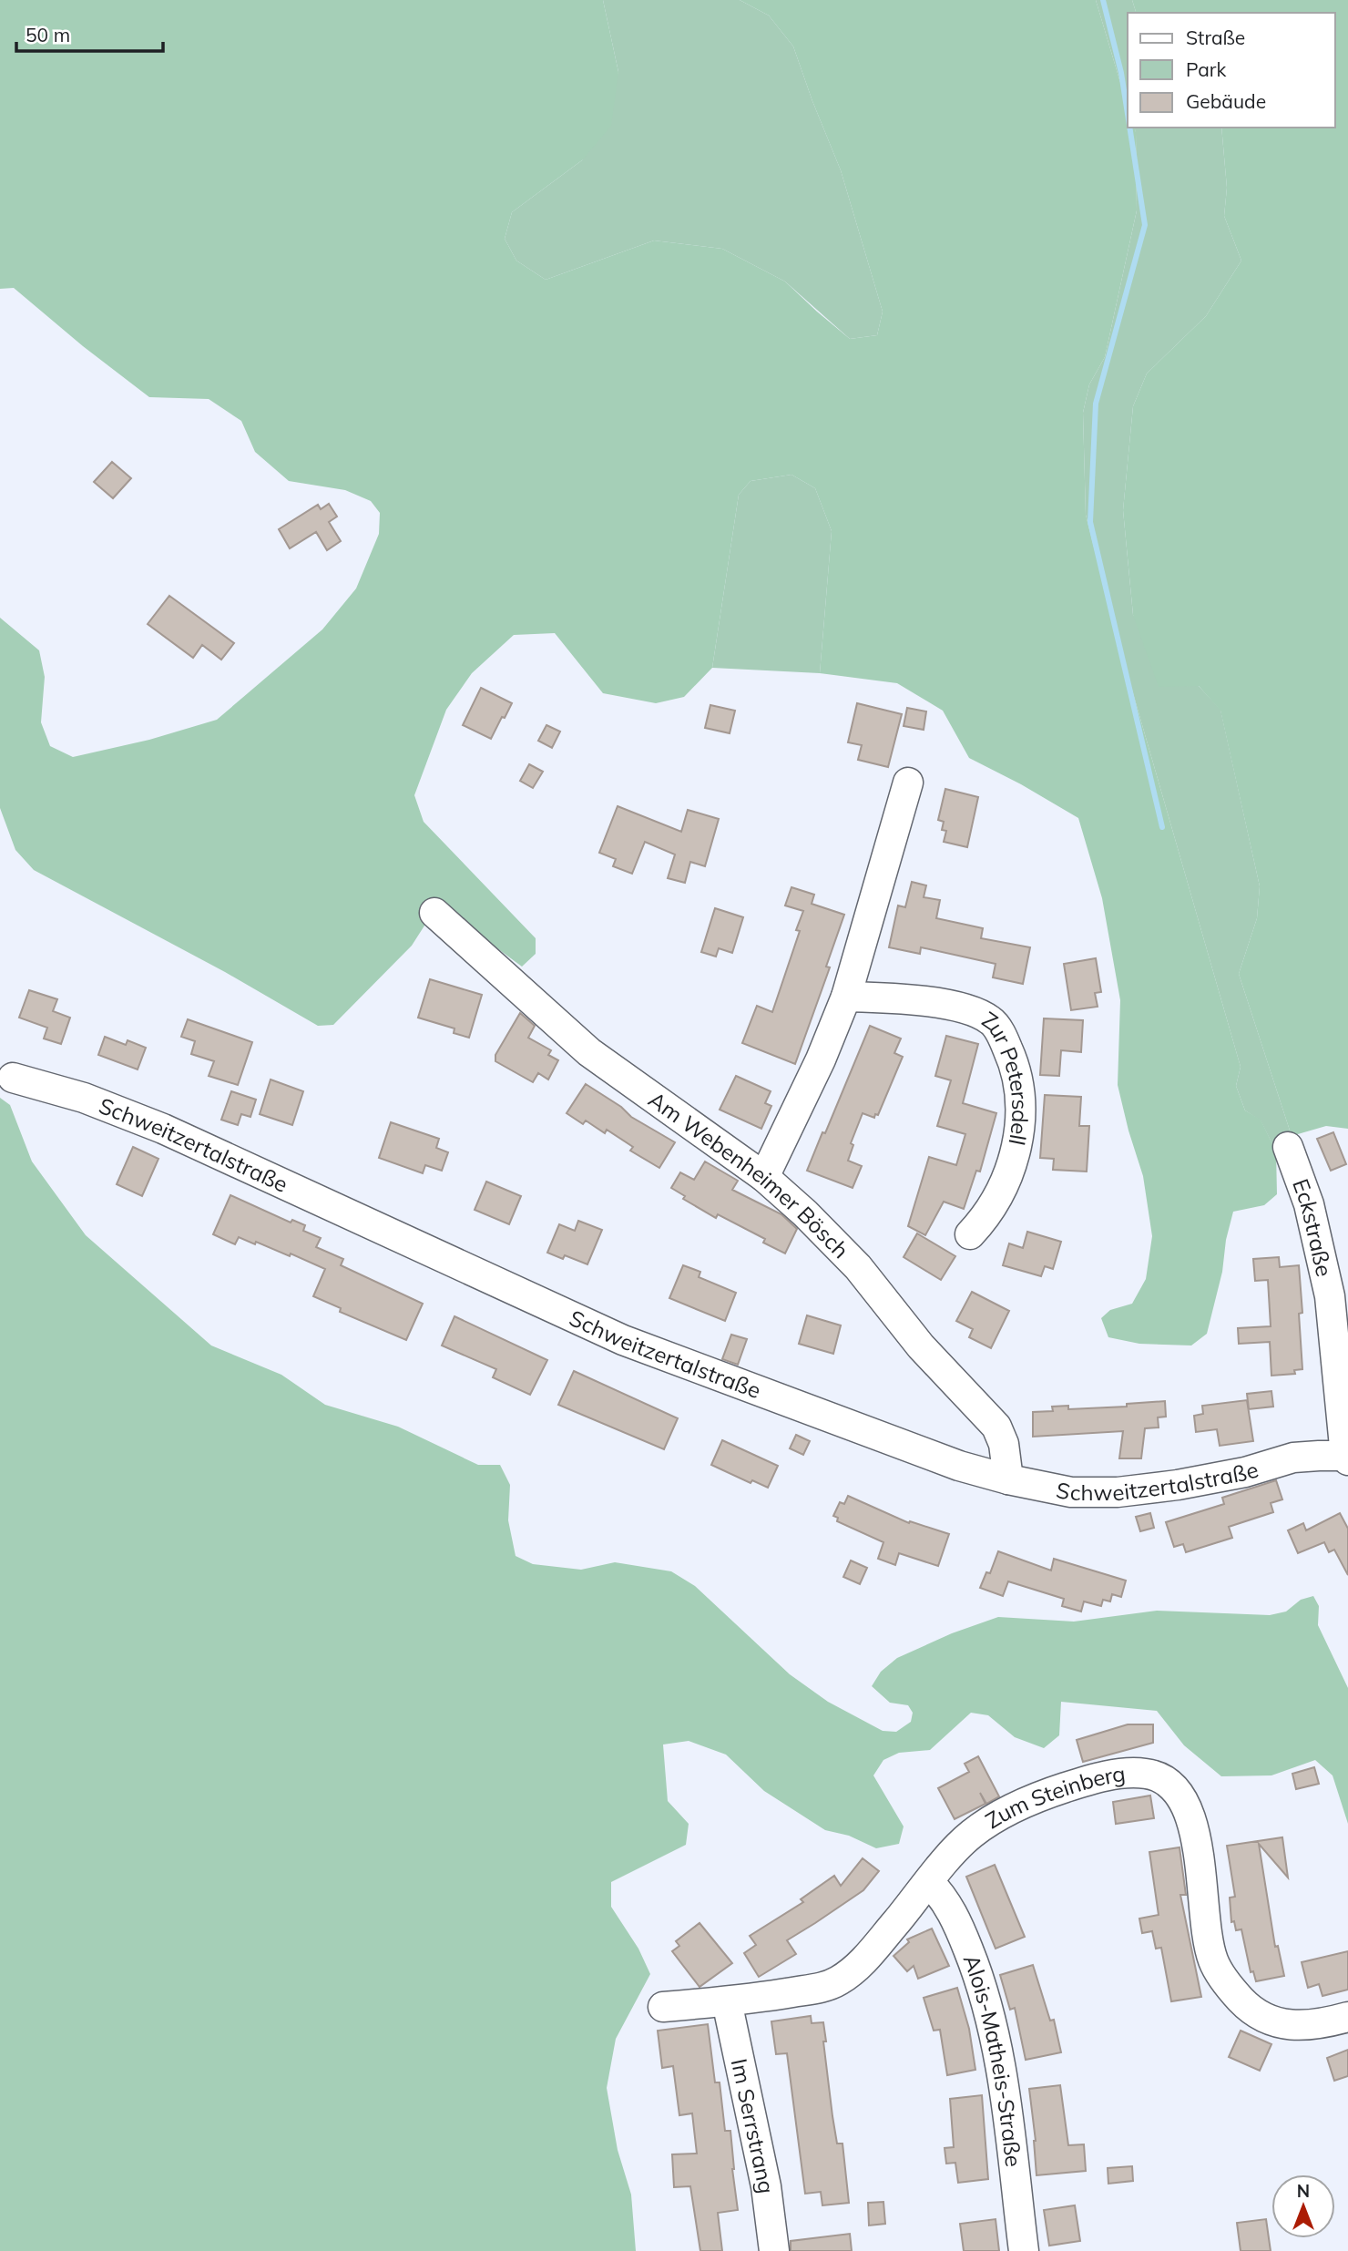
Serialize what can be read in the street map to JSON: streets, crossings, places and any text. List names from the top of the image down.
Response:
{
  "streets": {
    "street": [
      "Zur Petersdell",
      "Schweitzertalstraße",
      "Am Webenheimer Bösch",
      "Eckstraße",
      "Zum Steinberg",
      "Alois-Matheis-Straße",
      "Im Serrstrang"
    ]
  },
  "crossings": [
    ["Schweitzertalstraße", "Am Webenheimer Bösch"],
    ["Schweitzertalstraße", "Eckstraße"],
    ["Zum Steinberg", "Alois-Matheis-Straße"],
    ["Zum Steinberg", "Im Serrstrang"]
  ],
  "legend": ["Straße", "Park", "Gebäude"],
  "scale_bar": "50 m",
  "north": "top"
}
